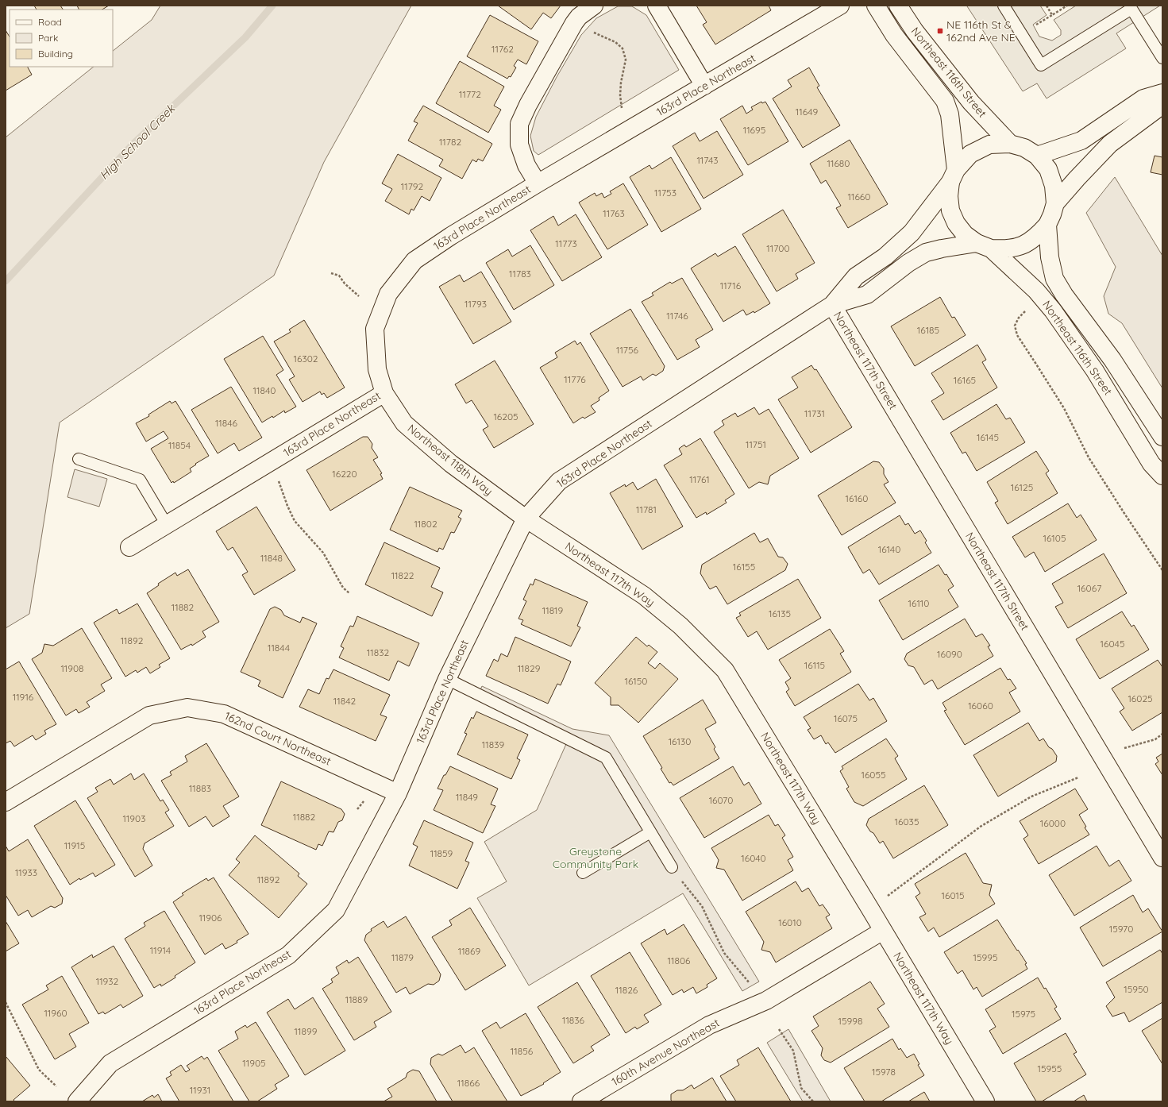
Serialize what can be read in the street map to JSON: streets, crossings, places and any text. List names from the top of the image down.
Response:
{
  "streets": {
    "street": [
      "Northeast 116th Street",
      "163rd Place Northeast",
      "Northeast 117th Street",
      "Northeast 118th Way",
      "Northeast 117th Way",
      "162nd Court Northeast",
      "160th Avenue Northeast"
    ]
  },
  "crossings": [
    ["Northeast 116th Street", "163rd Place Northeast"],
    ["163rd Place Northeast", "Northeast 117th Street"],
    ["163rd Place Northeast", "Northeast 118th Way"],
    ["163rd Place Northeast", "Northeast 117th Way"],
    ["163rd Place Northeast", "162nd Court Northeast"],
    ["Northeast 118th Way", "Northeast 117th Way"],
    ["Northeast 117th Way", "160th Avenue Northeast"]
  ],
  "water": ["High School Creek"],
  "parks": ["Greystone Community Park"],
  "places": {
    "transit": ["NE 116th St & 162nd Ave NE"]
  },
  "house_numbers": [
    "11762",
    "11772",
    "11649",
    "11695",
    "11782",
    "11743",
    "11680",
    "11792",
    "11753",
    "11660",
    "11763",
    "11773",
    "11700",
    "11783",
    "11716",
    "11793",
    "11746",
    "16185",
    "11756",
    "16302",
    "11776",
    "16165",
    "11840",
    "11731",
    "16205",
    "11846",
    "16145",
    "11751",
    "11854",
    "16220",
    "11761",
    "16125",
    "16160",
    "11781",
    "11802",
    "16105",
    "16140",
    "11848",
    "16155",
    "11822",
    "16067",
    "16110",
    "11882",
    "11819",
    "16135",
    "11892",
    "16045",
    "11844",
    "11832",
    "16090",
    "16115",
    "11908",
    "11829",
    "16150",
    "11916",
    "16025",
    "11842",
    "16060",
    "16075",
    "16130",
    "11839",
    "16055",
    "11883",
    "11849",
    "16070",
    "11882",
    "11903",
    "16035",
    "16000",
    "11915",
    "11859",
    "16040",
    "11933",
    "11892",
    "16015",
    "11906",
    "16010",
    "15970",
    "11914",
    "11869",
    "11879",
    "15995",
    "11806",
    "11932",
    "15950",
    "11826",
    "11889",
    "11960",
    "15975",
    "11836",
    "15998",
    "11899",
    "11856",
    "11905",
    "15955",
    "15978",
    "11866",
    "11931"
  ],
  "legend": ["Road", "Park", "Building"]
}
